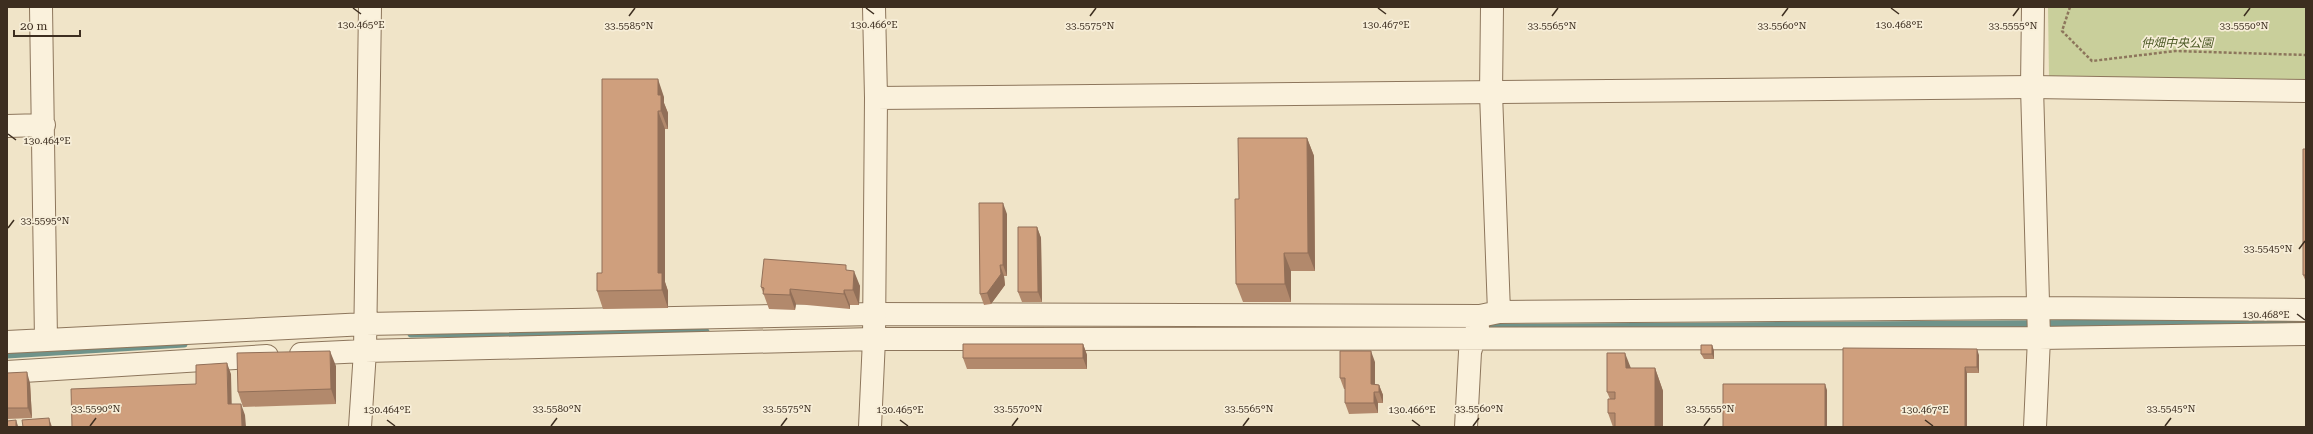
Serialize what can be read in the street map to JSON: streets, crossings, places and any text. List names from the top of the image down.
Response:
{
  "parks": ["仲畑中央公園"],
  "scale_bar": "20 m",
  "coordinates": [
    "130.465°E",
    "130.466°E",
    "130.467°E",
    "130.468°E",
    "33.5565°N",
    "33.5560°N",
    "33.5555°N",
    "33.5585°N",
    "33.5575°N",
    "33.5550°N",
    "130.464°E",
    "33.5595°N",
    "33.5545°N",
    "33.5590°N",
    "33.5580°N",
    "33.5570°N"
  ]
}
